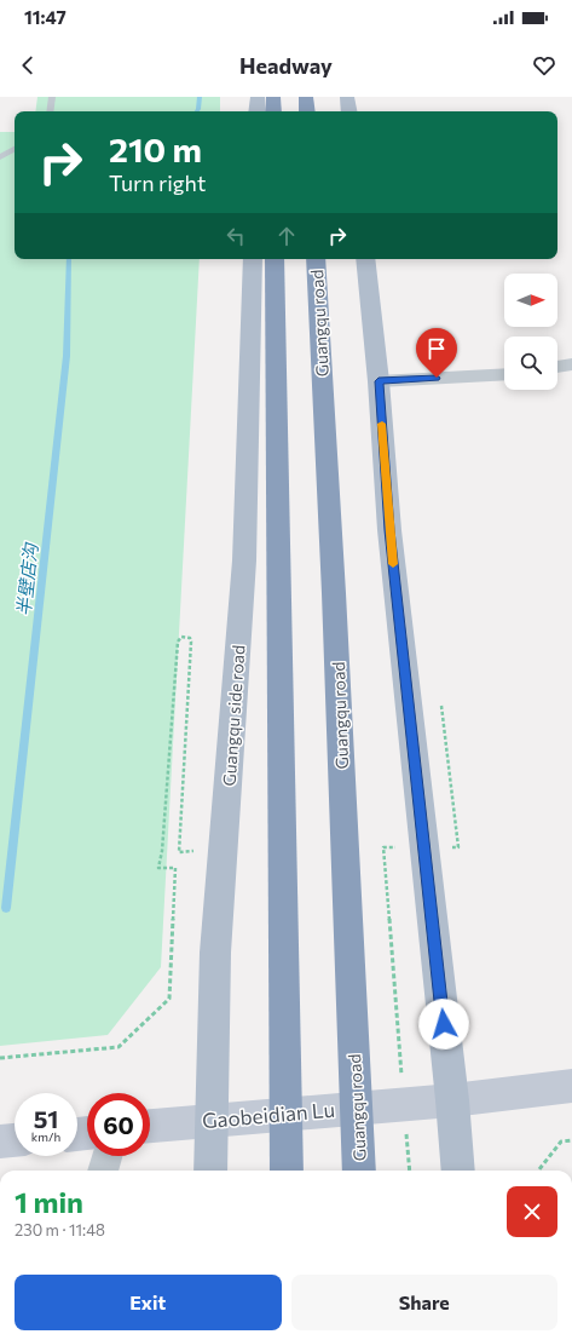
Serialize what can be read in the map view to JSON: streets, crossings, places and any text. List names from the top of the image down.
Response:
{
  "streets": {
    "highway": ["Guangqu road"],
    "main road": ["Guangqu side road"],
    "street": ["Gaobeidian Lu"]
  },
  "crossings": [
    ["Guangqu side road", "Gaobeidian Lu"]
  ],
  "water": ["半壁店沟"],
  "north": "right",
  "page": {
    "status": "11:47",
    "header": "Headway",
    "turn": ["210 m", "Turn right"],
    "speed": "51 km/h",
    "limit": "60",
    "heading": ["1 min", "230 m · 11:48"],
    "buttons": ["Exit", "Share"]
  }
}
